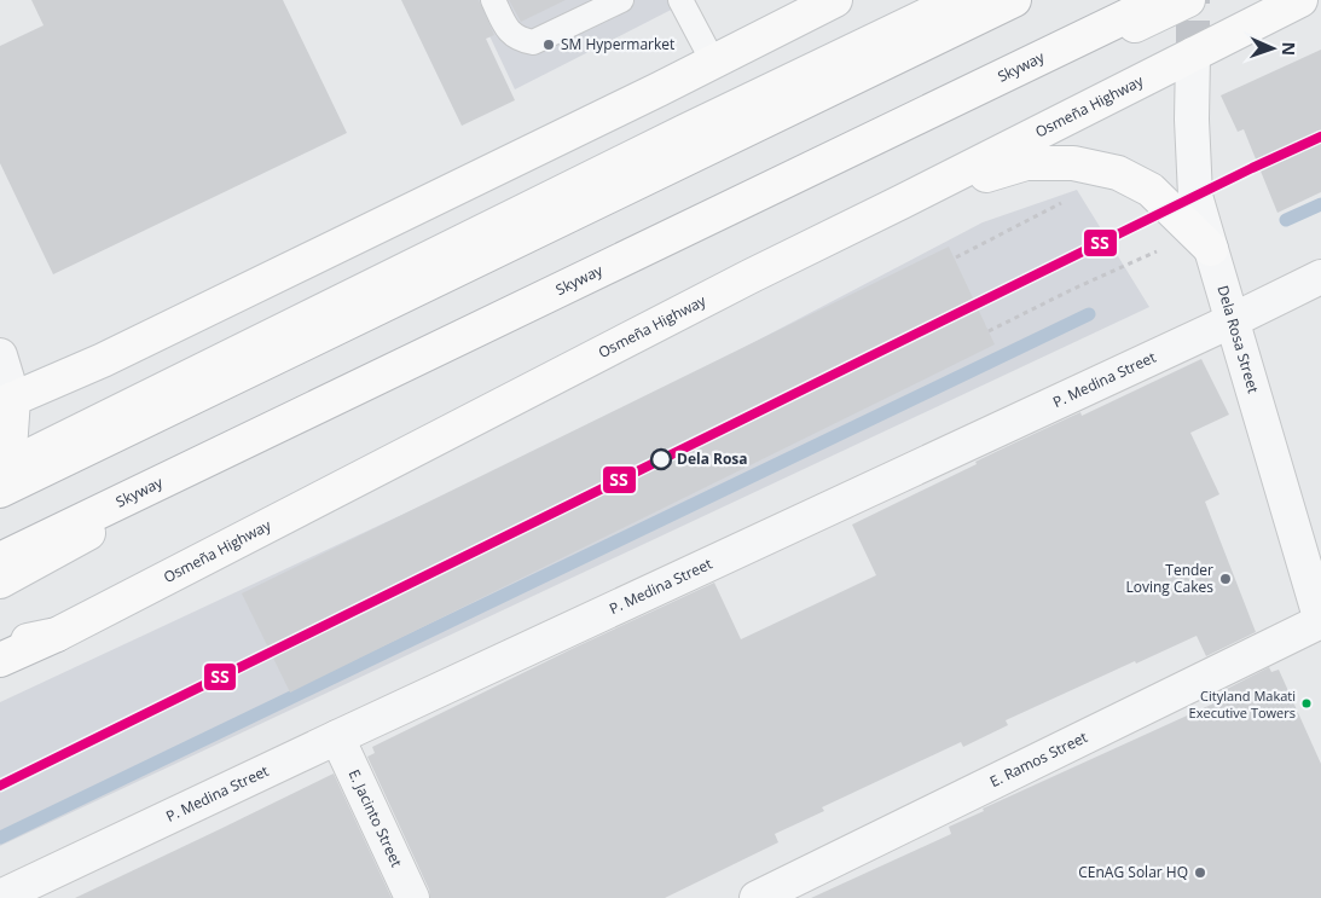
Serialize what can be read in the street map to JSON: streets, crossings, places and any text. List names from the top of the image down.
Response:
{
  "streets": {
    "main road": ["Skyway", "Osmeña Highway"],
    "street": [
      "Dela Rosa Street",
      "P. Medina Street",
      "E. Ramos Street",
      "E. Jacinto Street"
    ]
  },
  "crossings": [
    ["Osmeña Highway", "Dela Rosa Street"],
    ["Dela Rosa Street", "P. Medina Street"],
    ["Dela Rosa Street", "E. Ramos Street"],
    ["P. Medina Street", "E. Jacinto Street"]
  ],
  "places": [
    "SM Hypermarket",
    "Dela Rosa",
    "Tender Loving Cakes",
    "Cityland Makati Executive Towers",
    "CEnAG Solar HQ"
  ],
  "lines": ["transit line SS"],
  "north": "right"
}
